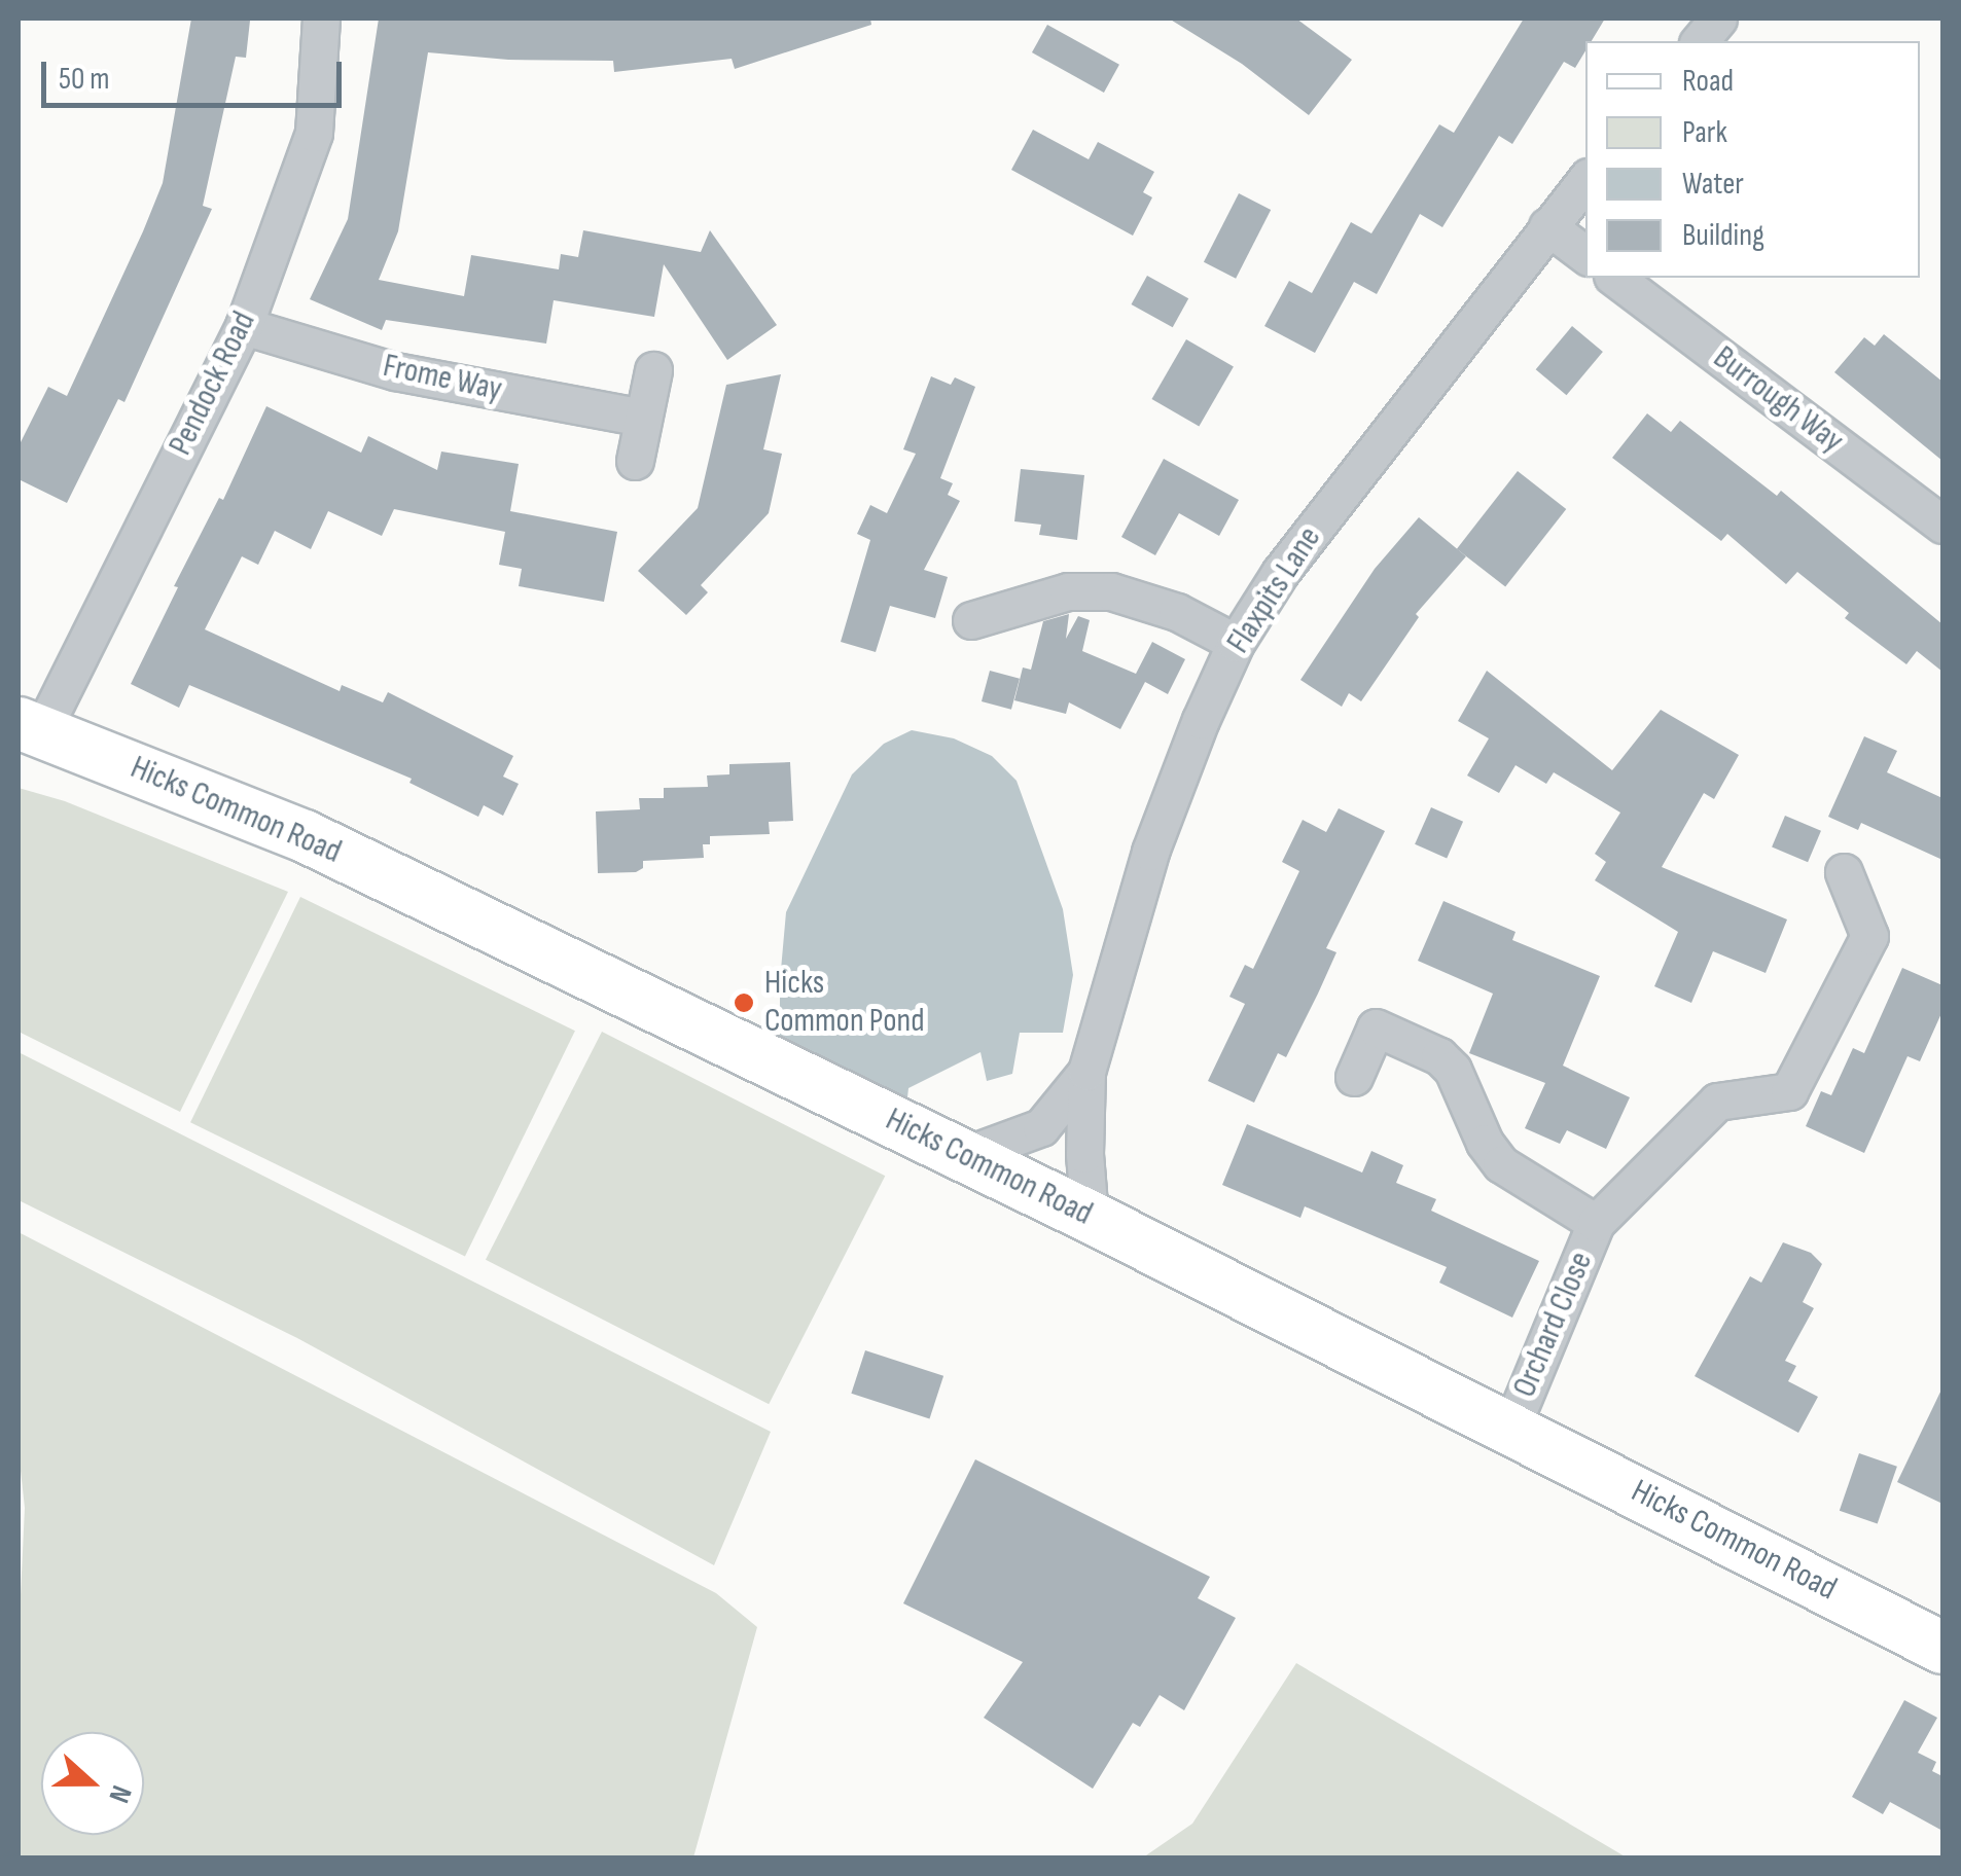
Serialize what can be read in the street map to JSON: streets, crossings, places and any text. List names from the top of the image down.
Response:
{
  "streets": {
    "street": [
      "Frome Way",
      "Pendock Road",
      "Burrough Way",
      "Flaxpits Lane",
      "Hicks Common Road",
      "Orchard Close"
    ]
  },
  "crossings": [
    ["Frome Way", "Pendock Road"],
    ["Pendock Road", "Hicks Common Road"],
    ["Flaxpits Lane", "Hicks Common Road"],
    ["Hicks Common Road", "Orchard Close"]
  ],
  "places": ["Hicks Common Pond"],
  "legend": [
    "Road",
    "Park",
    "Water",
    "Building"
  ],
  "scale_bar": "50 m",
  "north": "right"
}
